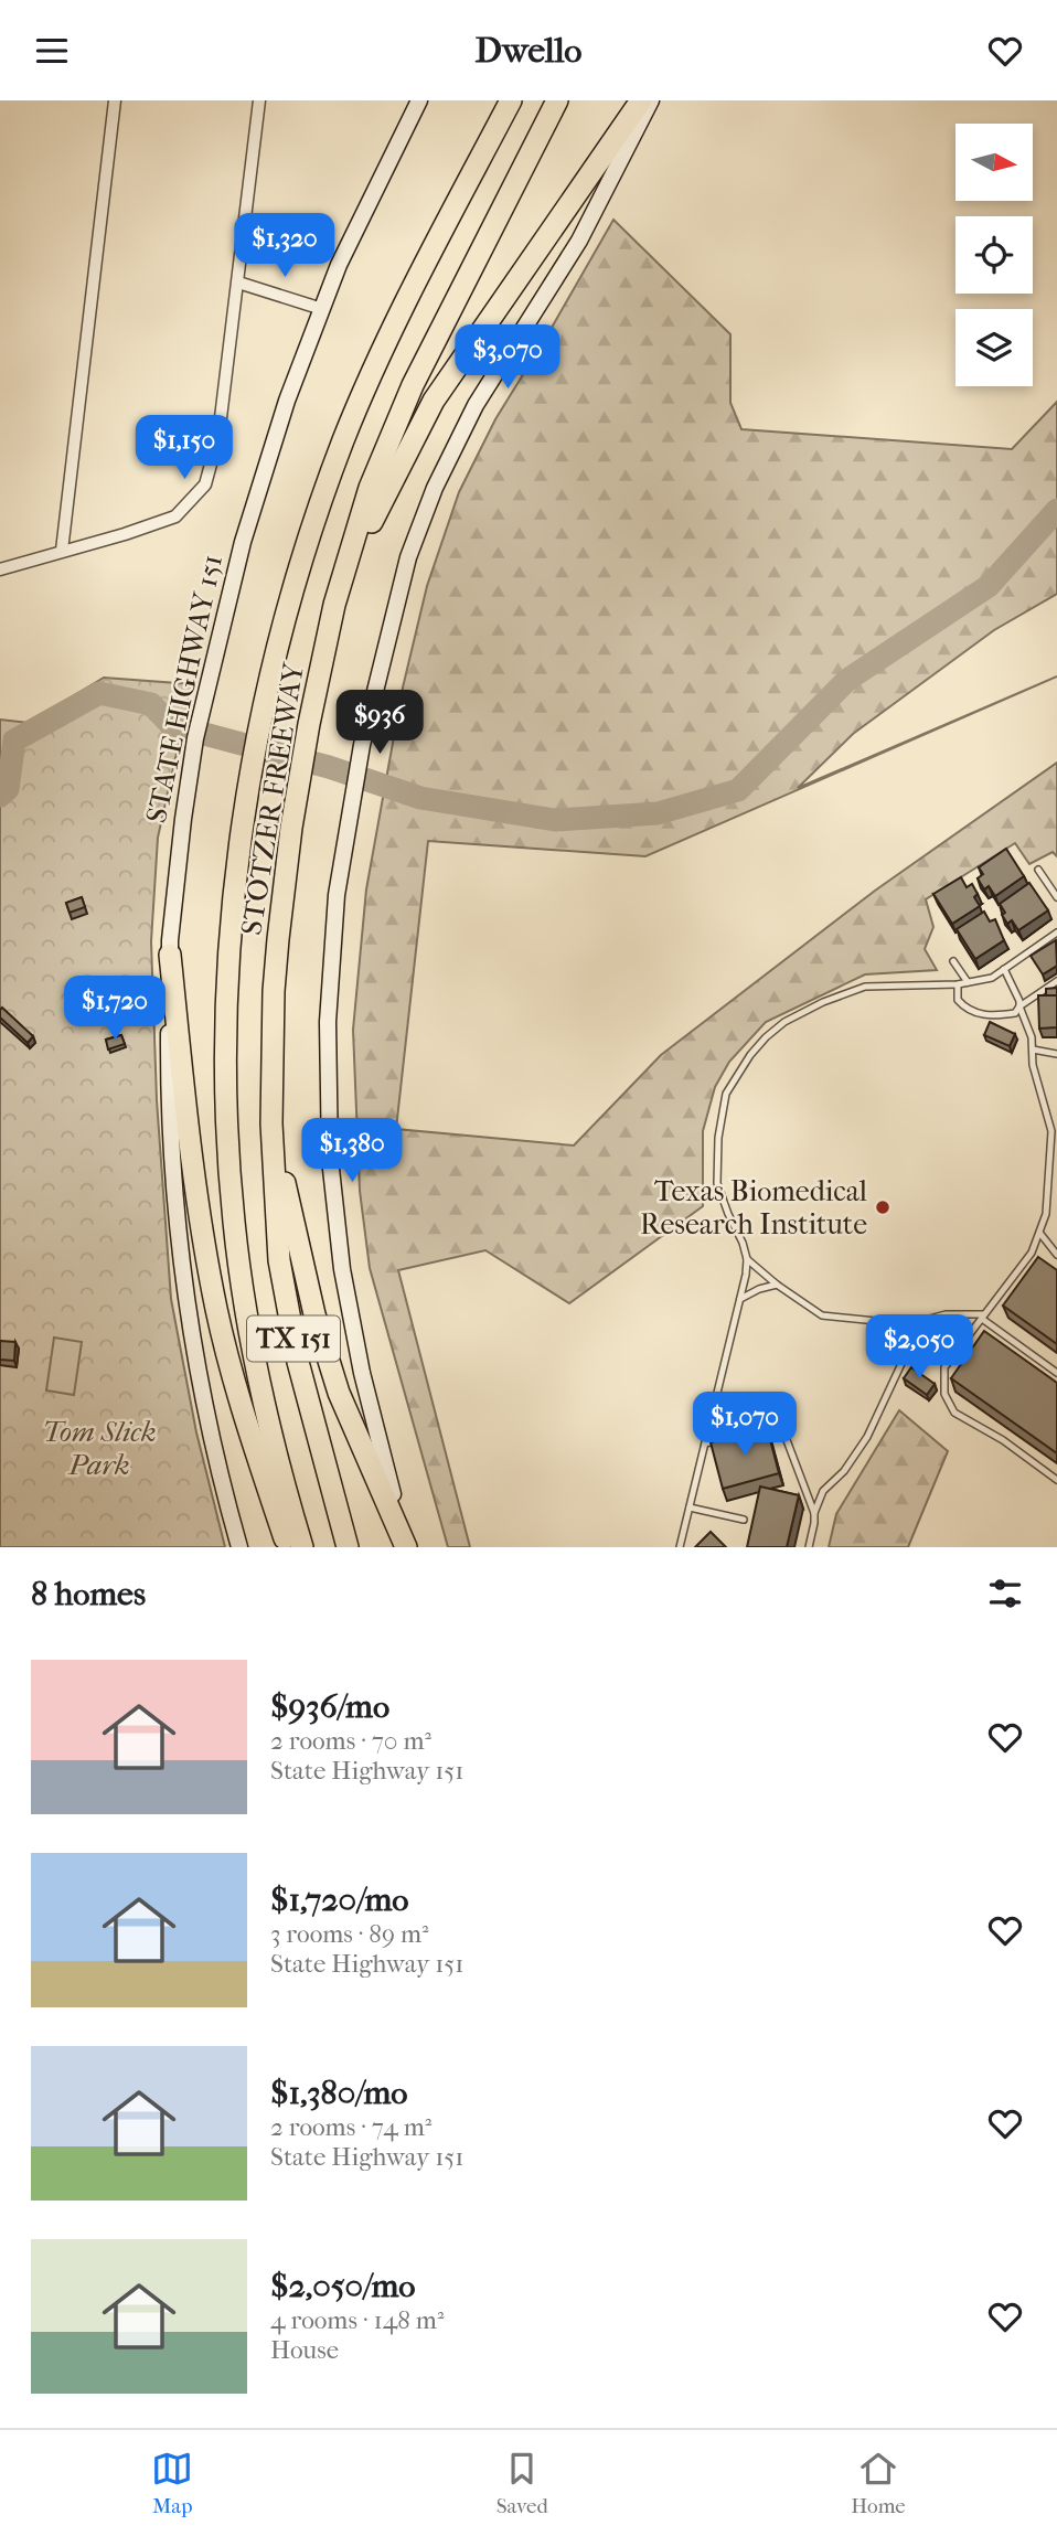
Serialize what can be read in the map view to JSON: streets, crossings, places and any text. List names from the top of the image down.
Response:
{
  "streets": {
    "highway": ["STOTZER FREEWAY", "TX 151"],
    "main road": ["STATE HIGHWAY 151"]
  },
  "parks": ["Tom Slick Park"],
  "places": ["Texas Biomedical Research Institute"],
  "north": "right",
  "page": {
    "header": "Dwello",
    "price": [
      "$1,320",
      "$3,070",
      "$1,150",
      "$936",
      "$1,720",
      "$1,380",
      "$2,050",
      "$1,070"
    ],
    "heading": "8 homes",
    "list": [
      {
        "name": "$936/mo",
        "note": "2 rooms · 70 m² · State Highway 151"
      },
      {
        "name": "$1,720/mo",
        "note": "3 rooms · 89 m² · State Highway 151"
      },
      {
        "name": "$1,380/mo",
        "note": "2 rooms · 74 m² · State Highway 151"
      },
      {
        "name": "$2,050/mo",
        "note": "4 rooms · 148 m² · House"
      }
    ],
    "tabs": ["Map", "Saved", "Home"]
  }
}
